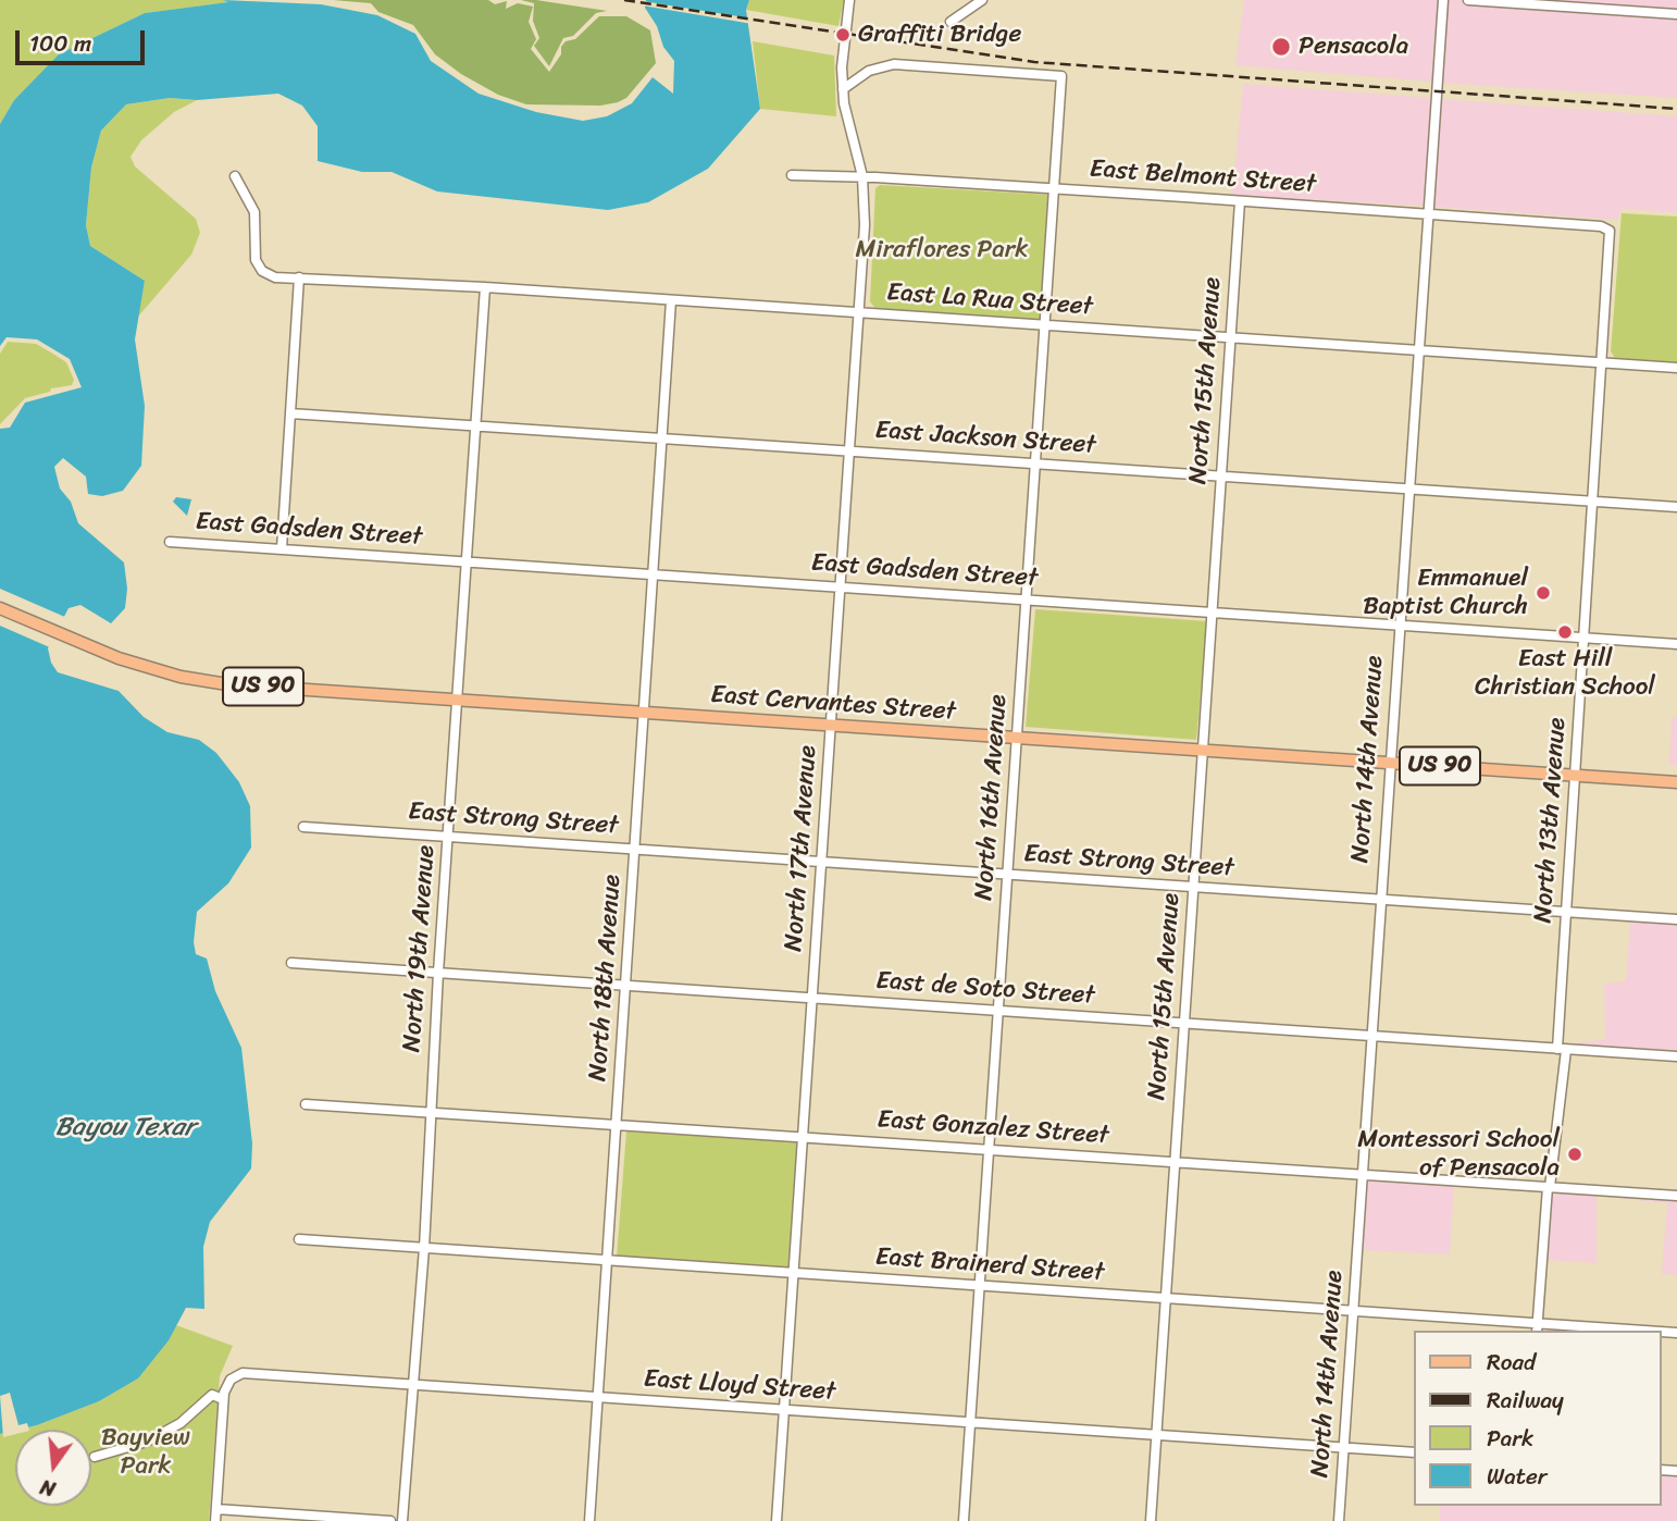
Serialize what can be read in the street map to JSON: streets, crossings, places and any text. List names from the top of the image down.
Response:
{
  "streets": {
    "main road": ["US 90", "East Cervantes Street"],
    "street": [
      "East Belmont Street",
      "East La Rua Street",
      "North 15th Avenue",
      "East Jackson Street",
      "East Gadsden Street",
      "North 14th Avenue",
      "North 16th Avenue",
      "East Strong Street",
      "North 13th Avenue",
      "North 17th Avenue",
      "North 19th Avenue",
      "North 18th Avenue",
      "East de Soto Street",
      "East Gonzalez Street",
      "East Brainerd Street",
      "East Lloyd Street"
    ]
  },
  "crossings": [
    ["East Belmont Street", "North 15th Avenue"],
    ["East Belmont Street", "North 14th Avenue"],
    ["East Belmont Street", "North 16th Avenue"],
    ["East Belmont Street", "North 13th Avenue"],
    ["East Belmont Street", "North 17th Avenue"],
    ["East La Rua Street", "North 15th Avenue"],
    ["East La Rua Street", "North 14th Avenue"],
    ["East La Rua Street", "North 16th Avenue"],
    ["East La Rua Street", "North 13th Avenue"],
    ["East La Rua Street", "North 17th Avenue"],
    ["East La Rua Street", "North 19th Avenue"],
    ["East La Rua Street", "North 18th Avenue"],
    ["North 15th Avenue", "East Jackson Street"],
    ["North 15th Avenue", "East Gadsden Street"],
    ["North 15th Avenue", "East Cervantes Street"],
    ["North 15th Avenue", "East Strong Street"],
    ["North 15th Avenue", "East de Soto Street"],
    ["North 15th Avenue", "East Gonzalez Street"],
    ["North 15th Avenue", "East Brainerd Street"],
    ["North 15th Avenue", "East Lloyd Street"],
    ["East Jackson Street", "North 14th Avenue"],
    ["East Jackson Street", "North 16th Avenue"],
    ["East Jackson Street", "North 13th Avenue"],
    ["East Jackson Street", "North 17th Avenue"],
    ["East Jackson Street", "North 19th Avenue"],
    ["East Jackson Street", "North 18th Avenue"],
    ["East Gadsden Street", "North 14th Avenue"],
    ["East Gadsden Street", "North 16th Avenue"],
    ["East Gadsden Street", "North 13th Avenue"],
    ["East Gadsden Street", "North 17th Avenue"],
    ["East Gadsden Street", "North 19th Avenue"],
    ["East Gadsden Street", "North 18th Avenue"],
    ["East Cervantes Street", "North 14th Avenue"],
    ["East Cervantes Street", "North 16th Avenue"],
    ["East Cervantes Street", "North 13th Avenue"],
    ["East Cervantes Street", "North 17th Avenue"],
    ["East Cervantes Street", "North 19th Avenue"],
    ["East Cervantes Street", "North 18th Avenue"],
    ["North 14th Avenue", "East Strong Street"],
    ["North 14th Avenue", "East de Soto Street"],
    ["North 14th Avenue", "East Gonzalez Street"],
    ["North 14th Avenue", "East Brainerd Street"],
    ["North 14th Avenue", "East Lloyd Street"],
    ["North 16th Avenue", "East Strong Street"],
    ["North 16th Avenue", "North 17th Avenue"],
    ["North 16th Avenue", "East de Soto Street"],
    ["North 16th Avenue", "East Gonzalez Street"],
    ["North 16th Avenue", "East Brainerd Street"],
    ["North 16th Avenue", "East Lloyd Street"],
    ["East Strong Street", "North 13th Avenue"],
    ["East Strong Street", "North 17th Avenue"],
    ["East Strong Street", "North 19th Avenue"],
    ["East Strong Street", "North 18th Avenue"],
    ["North 13th Avenue", "East de Soto Street"],
    ["North 13th Avenue", "East Gonzalez Street"],
    ["North 13th Avenue", "East Brainerd Street"],
    ["North 17th Avenue", "East de Soto Street"],
    ["North 17th Avenue", "East Gonzalez Street"],
    ["North 17th Avenue", "East Brainerd Street"],
    ["North 17th Avenue", "East Lloyd Street"],
    ["North 19th Avenue", "East de Soto Street"],
    ["North 19th Avenue", "East Gonzalez Street"],
    ["North 19th Avenue", "East Brainerd Street"],
    ["North 19th Avenue", "East Lloyd Street"],
    ["North 18th Avenue", "East de Soto Street"],
    ["North 18th Avenue", "East Gonzalez Street"],
    ["North 18th Avenue", "East Brainerd Street"],
    ["North 18th Avenue", "East Lloyd Street"]
  ],
  "water": ["Bayou Texar"],
  "parks": ["Miraflores Park", "Bayview Park"],
  "places": [
    "Graffiti Bridge",
    "Pensacola",
    "Emmanuel Baptist Church",
    "East Hill Christian School",
    "Montessori School of Pensacola"
  ],
  "legend": [
    "Road",
    "Railway",
    "Park",
    "Water"
  ],
  "scale_bar": "100 m",
  "north": "bottom"
}
